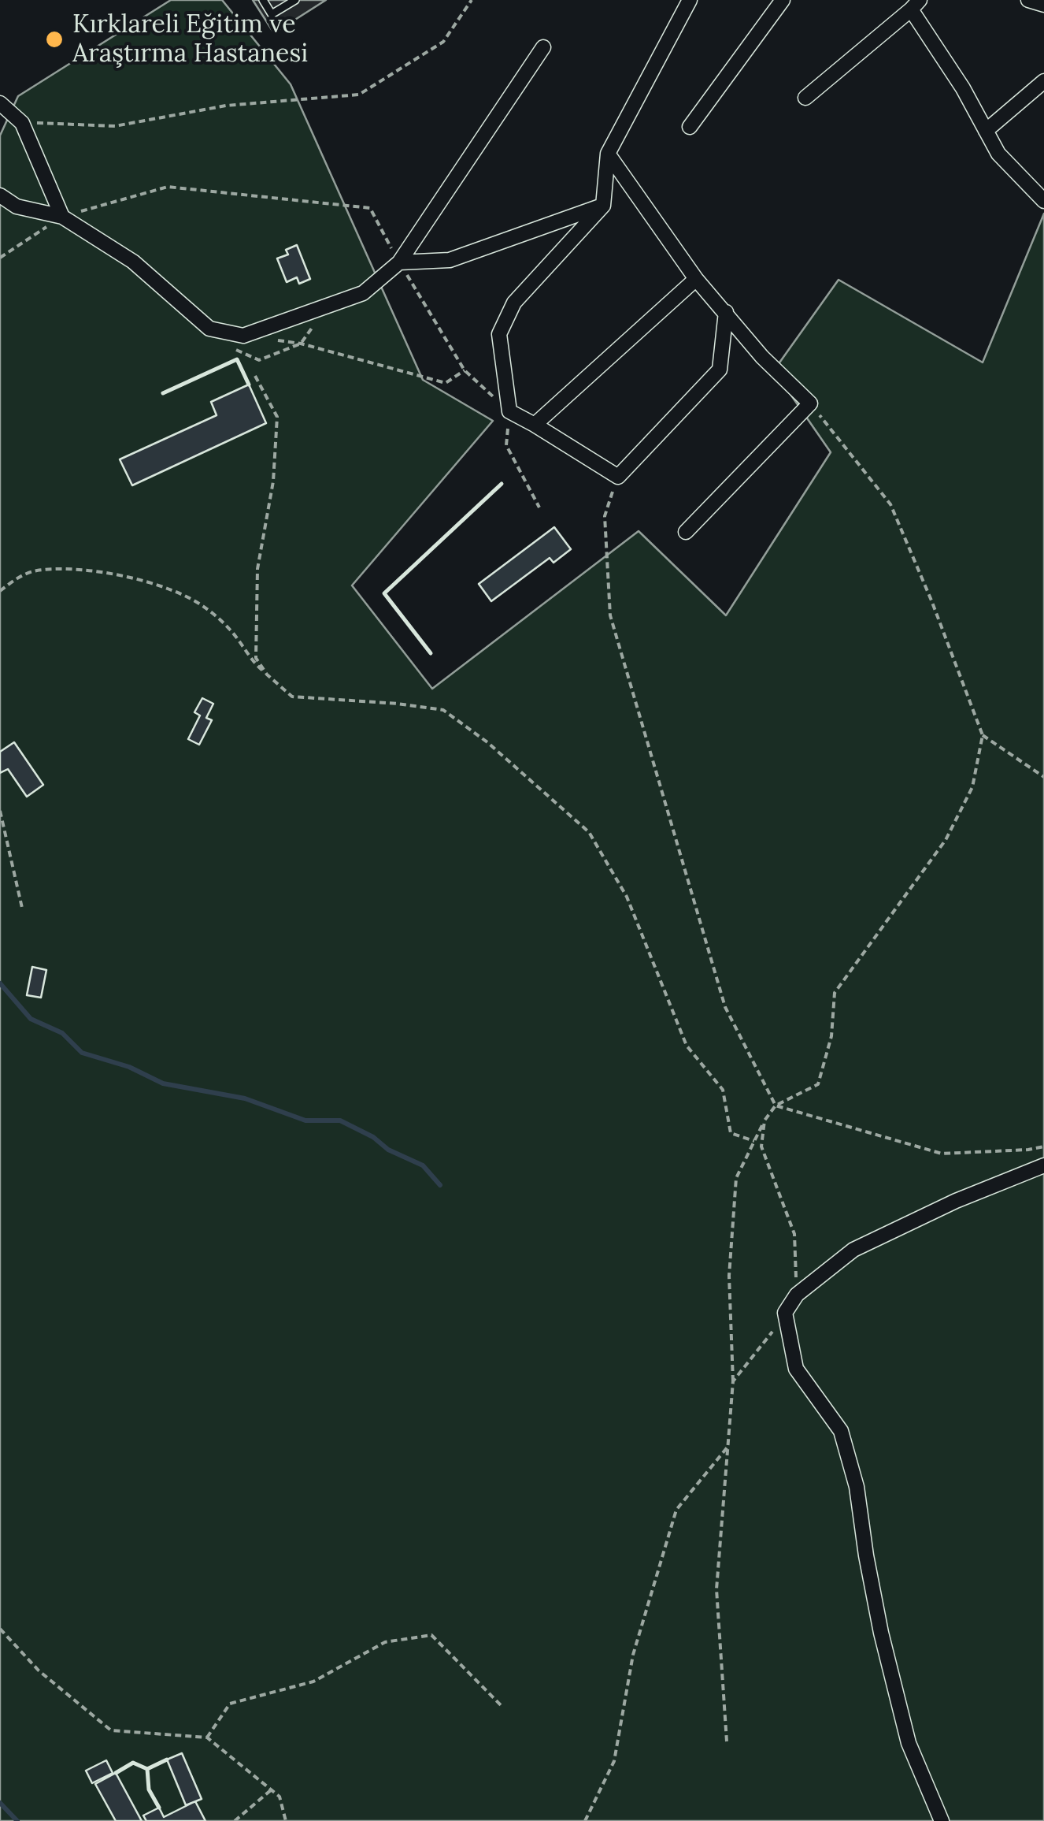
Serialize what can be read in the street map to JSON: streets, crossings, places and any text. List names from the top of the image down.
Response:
{
  "places": ["Kırklareli Eğitim ve Araştırma Hastanesi"]
}
